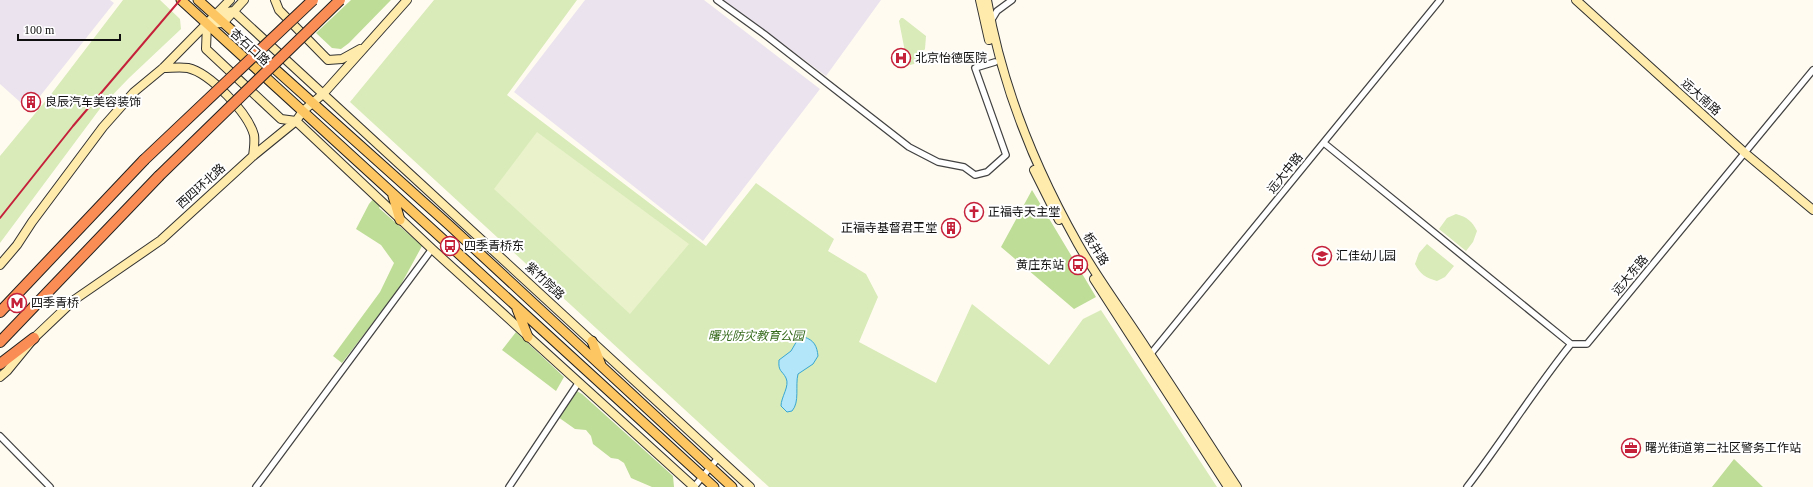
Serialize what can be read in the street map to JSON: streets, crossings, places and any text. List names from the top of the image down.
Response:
{
  "streets": {
    "main road": ["杏石口路", "紫竹院路"],
    "street": [
      "远大南路",
      "远大中路",
      "西四环北路",
      "板井路",
      "远大东路"
    ]
  },
  "crossings": [
    ["杏石口路", "西四环北路"],
    ["杏石口路", "紫竹院路"],
    ["远大南路", "远大东路"],
    ["远大中路", "板井路"],
    ["西四环北路", "紫竹院路"]
  ],
  "parks": ["曙光防灾教育公园"],
  "places": {
    "hospital": ["北京怡德医院"],
    "building": ["良辰汽车美容装饰", "正福寺基督君王堂"],
    "church": ["正福寺天主堂"],
    "bus stop": ["四季青桥东", "黄庄东站"],
    "school or university": ["汇佳幼儿园"],
    "metro station": ["四季青桥"],
    "office": ["曙光街道第二社区警务工作站"]
  },
  "scale_bar": "100 m"
}
